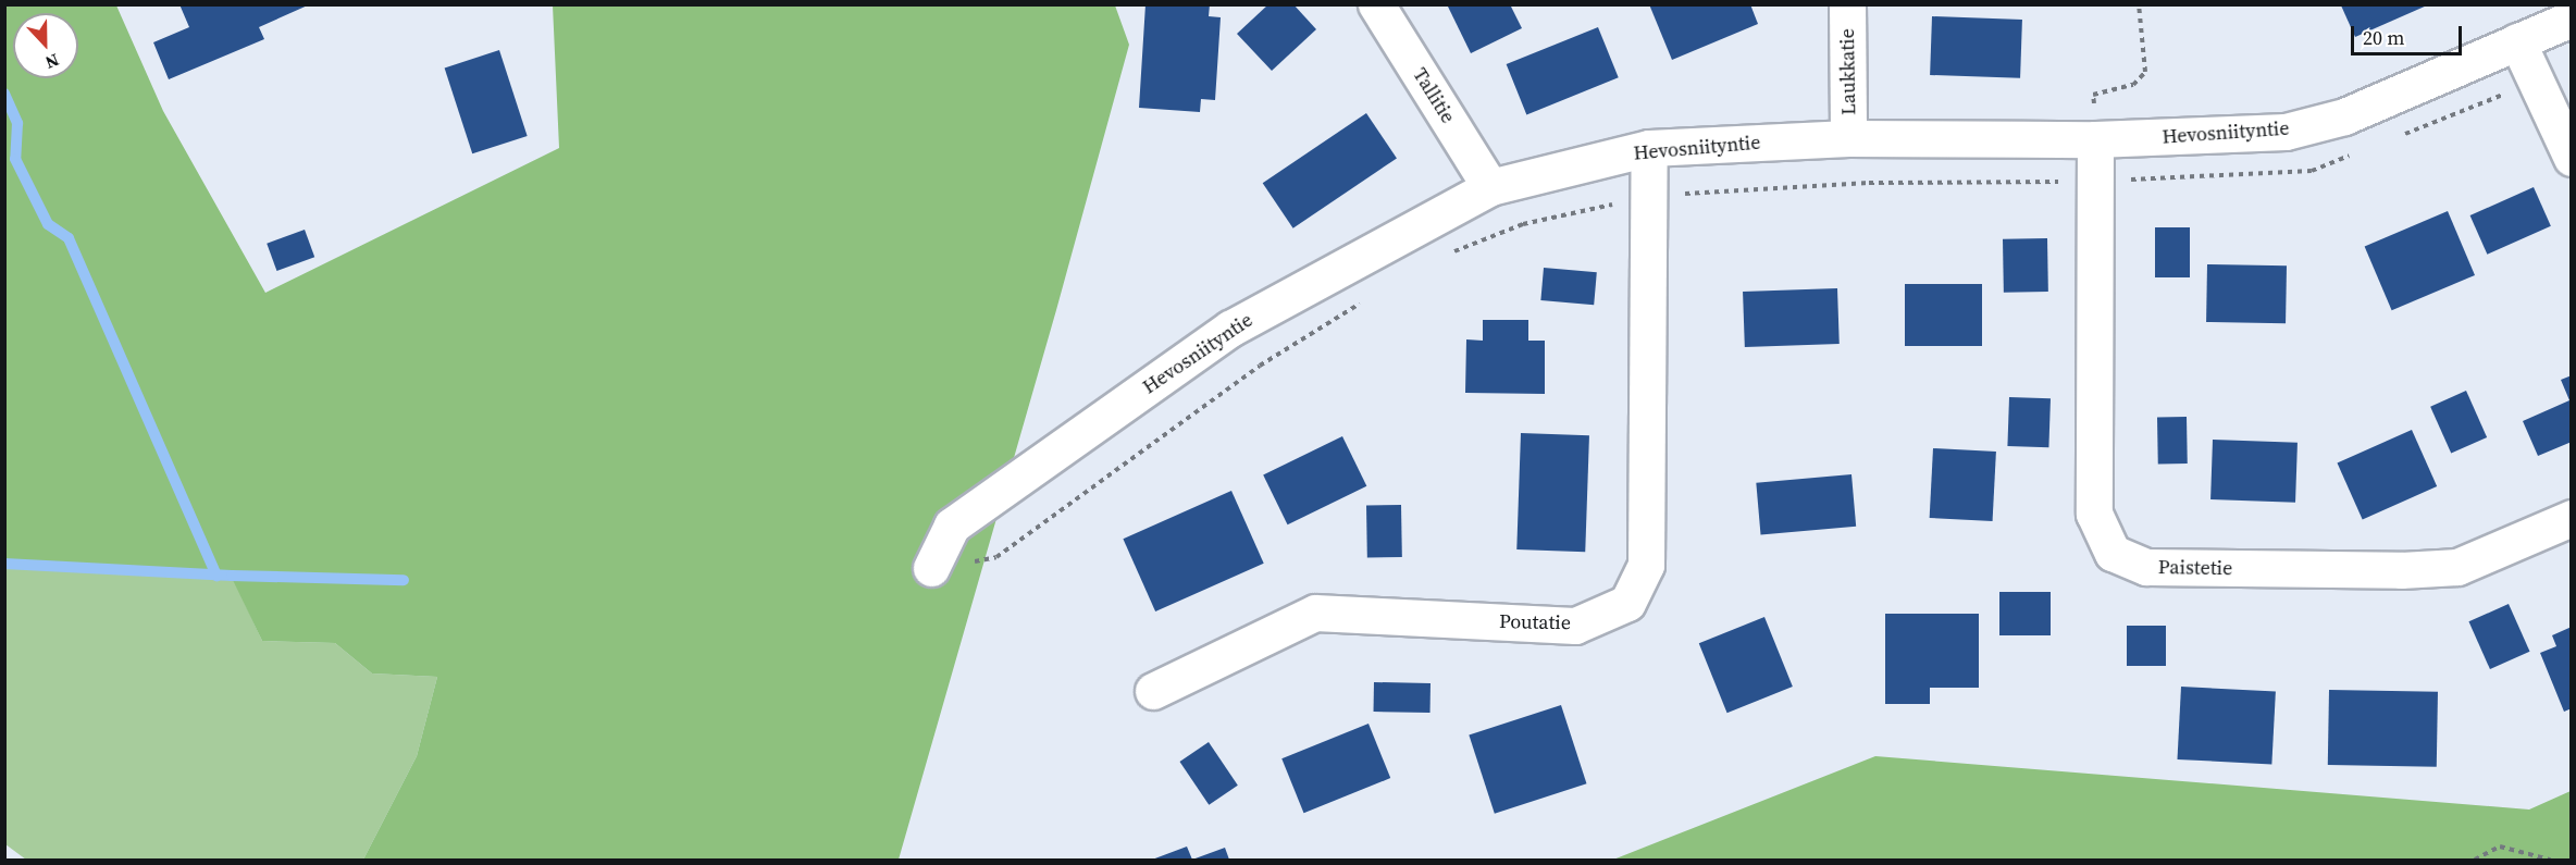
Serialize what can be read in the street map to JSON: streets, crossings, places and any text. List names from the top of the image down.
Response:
{
  "streets": {
    "street": [
      "Laukkatie",
      "Tallitie",
      "Hevosniityntie",
      "Paistetie",
      "Poutatie"
    ]
  },
  "crossings": [
    ["Laukkatie", "Hevosniityntie"],
    ["Tallitie", "Hevosniityntie"],
    ["Hevosniityntie", "Paistetie"],
    ["Hevosniityntie", "Poutatie"]
  ],
  "scale_bar": "20 m",
  "north": "bottom"
}
